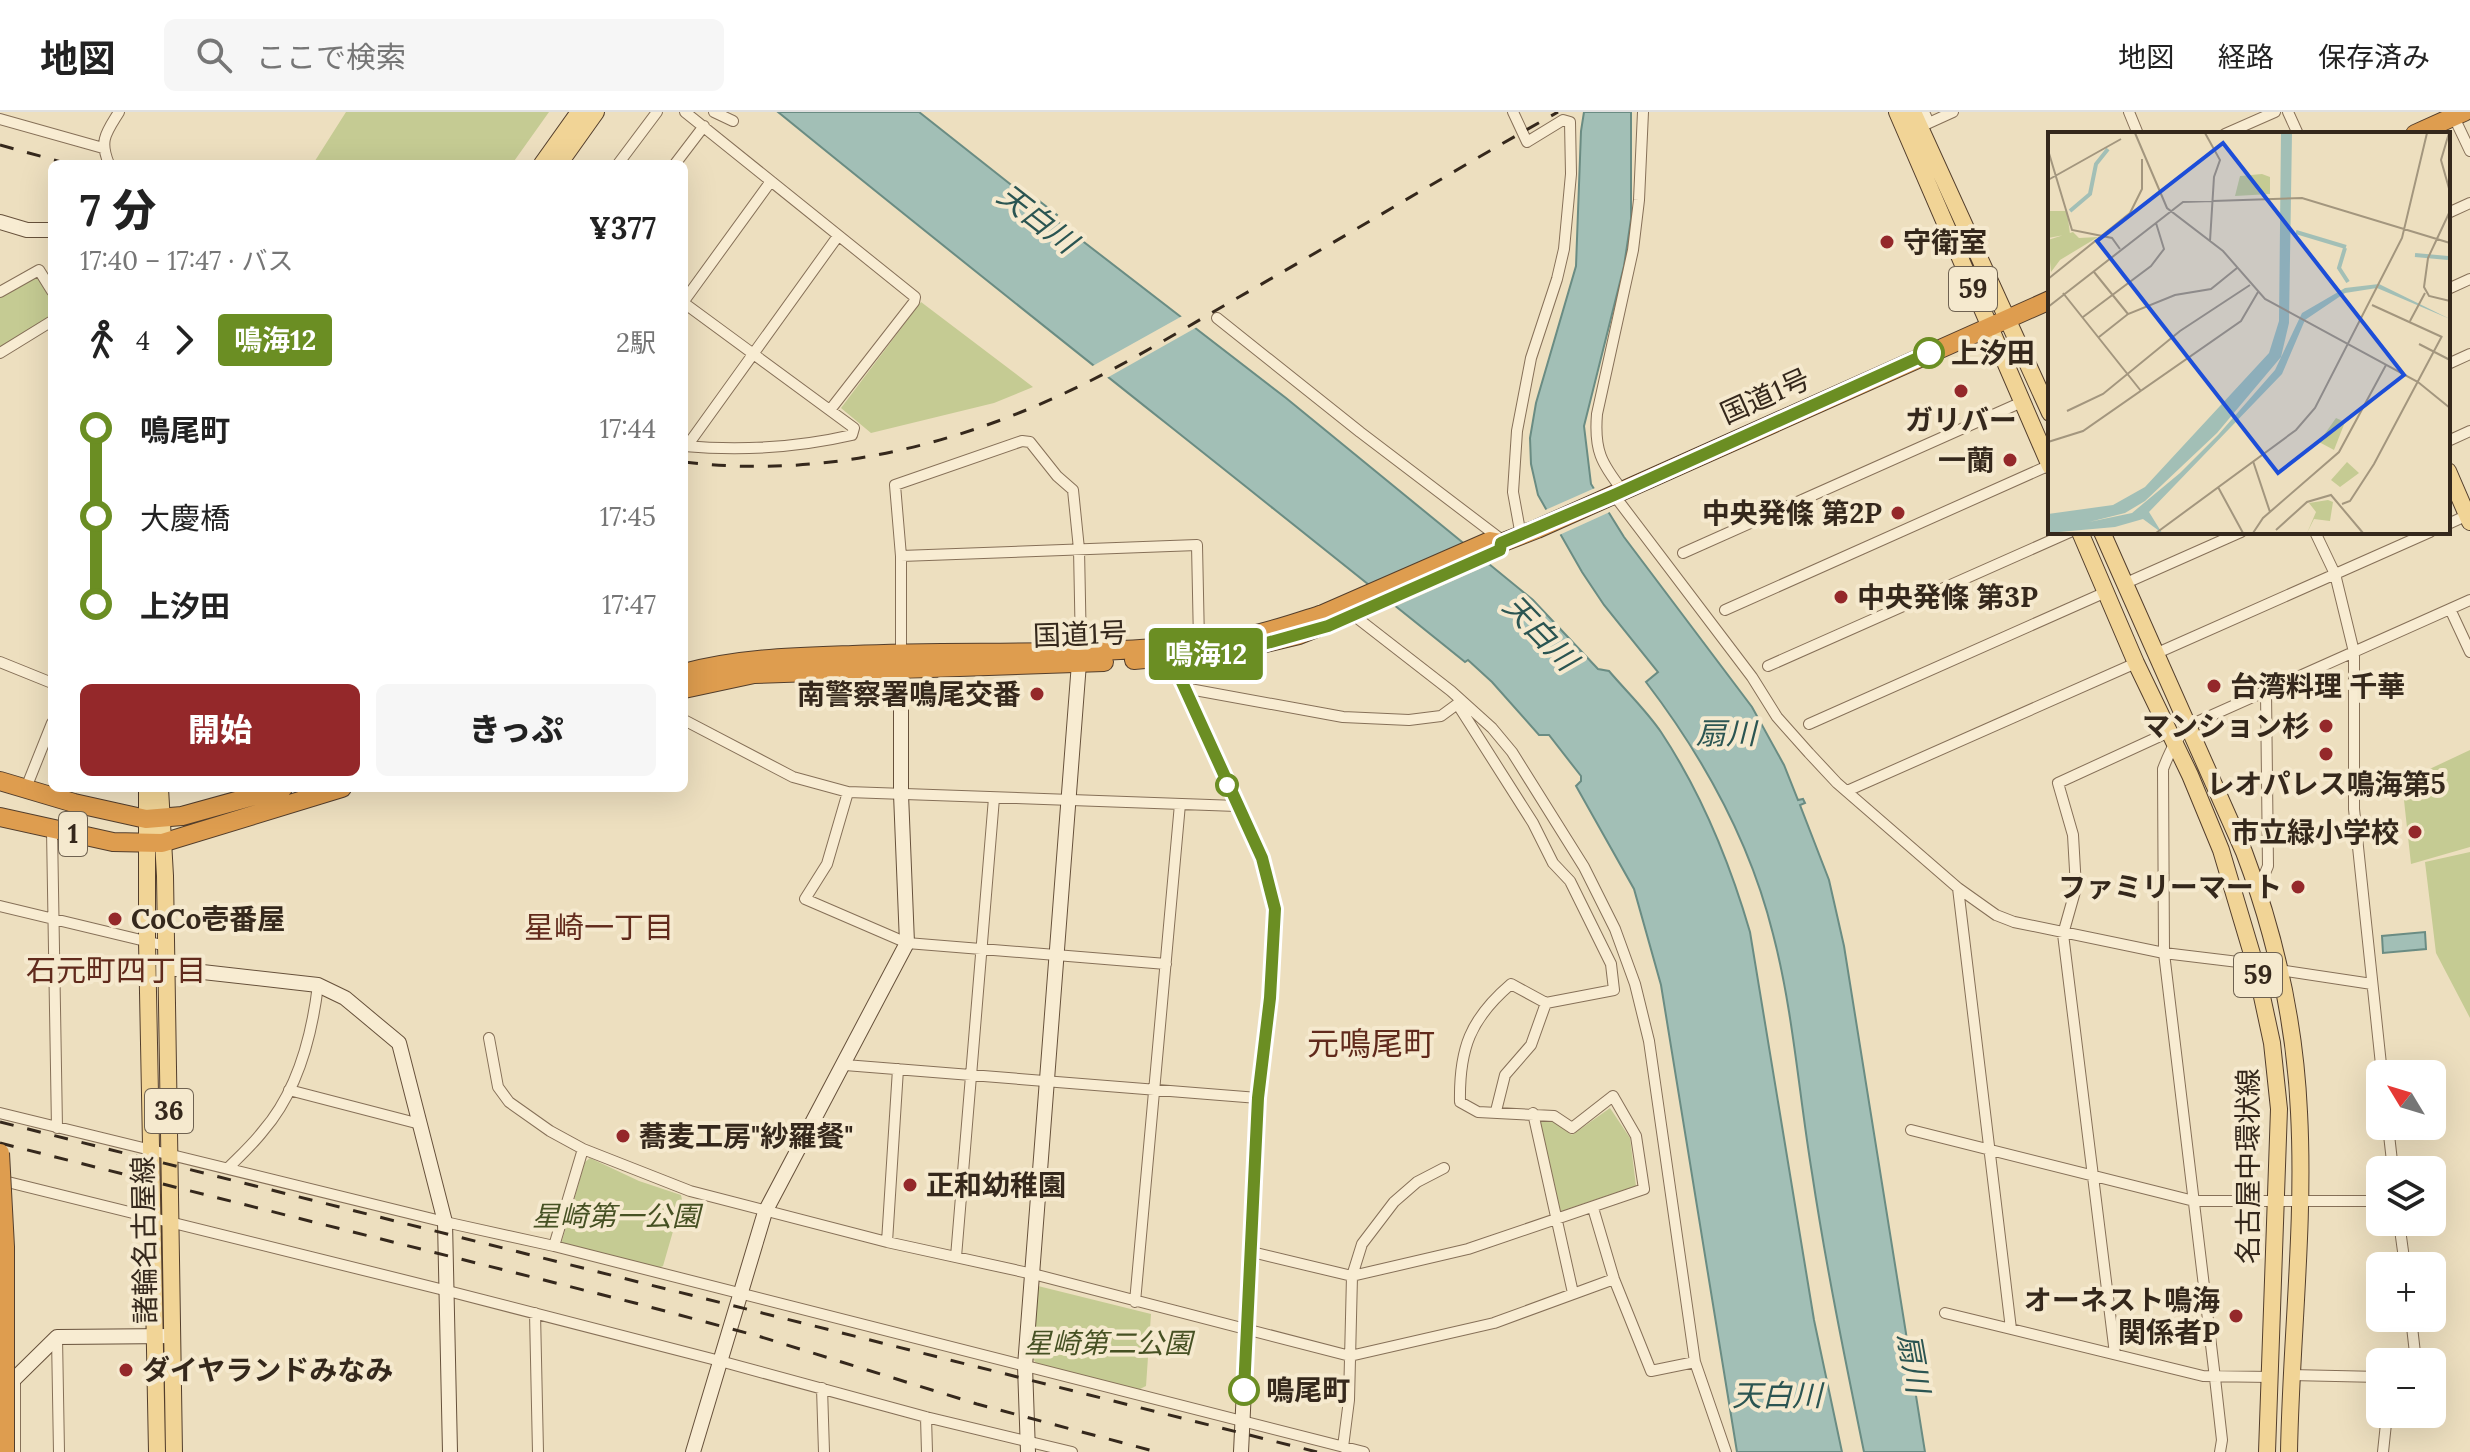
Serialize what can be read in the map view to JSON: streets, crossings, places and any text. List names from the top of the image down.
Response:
{
  "streets": {
    "highway": ["国道1号", "1"],
    "main road": [
      "59",
      "36",
      "名古屋中環状線",
      "諸輪名古屋線"
    ]
  },
  "crossings": [
    ["59", "国道1号"],
    ["1", "諸輪名古屋線"]
  ],
  "districts": ["星崎一丁目", "石元町四丁目", "元鳴尾町"],
  "water": ["天白川", "扇川"],
  "parks": ["星崎第一公園", "星崎第二公園"],
  "places": [
    "守衛室",
    "上汐田",
    "ガリバー",
    "一蘭",
    "中央発條 第2P",
    "中央発條 第3P",
    "台湾料理 千華",
    "南警察署鳴尾交番",
    "マンション杉",
    "レオパレス鳴海第5",
    "市立緑小学校",
    "ファミリーマート",
    "CoCo壱番屋",
    "蕎麦工房\"紗羅餐\"",
    "正和幼稚園",
    "オーネスト鳴海 関係者P",
    "ダイヤランドみなみ",
    "鳴尾町"
  ],
  "lines": ["bus line 鳴海12"],
  "north": "top left",
  "page": {
    "header": "地図",
    "search": "ここで検索",
    "nav": ["地図", "経路", "保存済み"],
    "on_map": "鳴海12",
    "heading": ["7 分", "17:40 – 17:47 · バス", "¥377"],
    "legs": ["4", "鳴海12", "2駅"],
    "list": [
      {
        "name": "鳴尾町",
        "value": "17:44"
      },
      {
        "name": "大慶橋",
        "value": "17:45"
      },
      {
        "name": "上汐田",
        "value": "17:47"
      }
    ],
    "buttons": ["開始", "きっぷ"],
    "map_buttons": ["+", "−"]
  }
}
